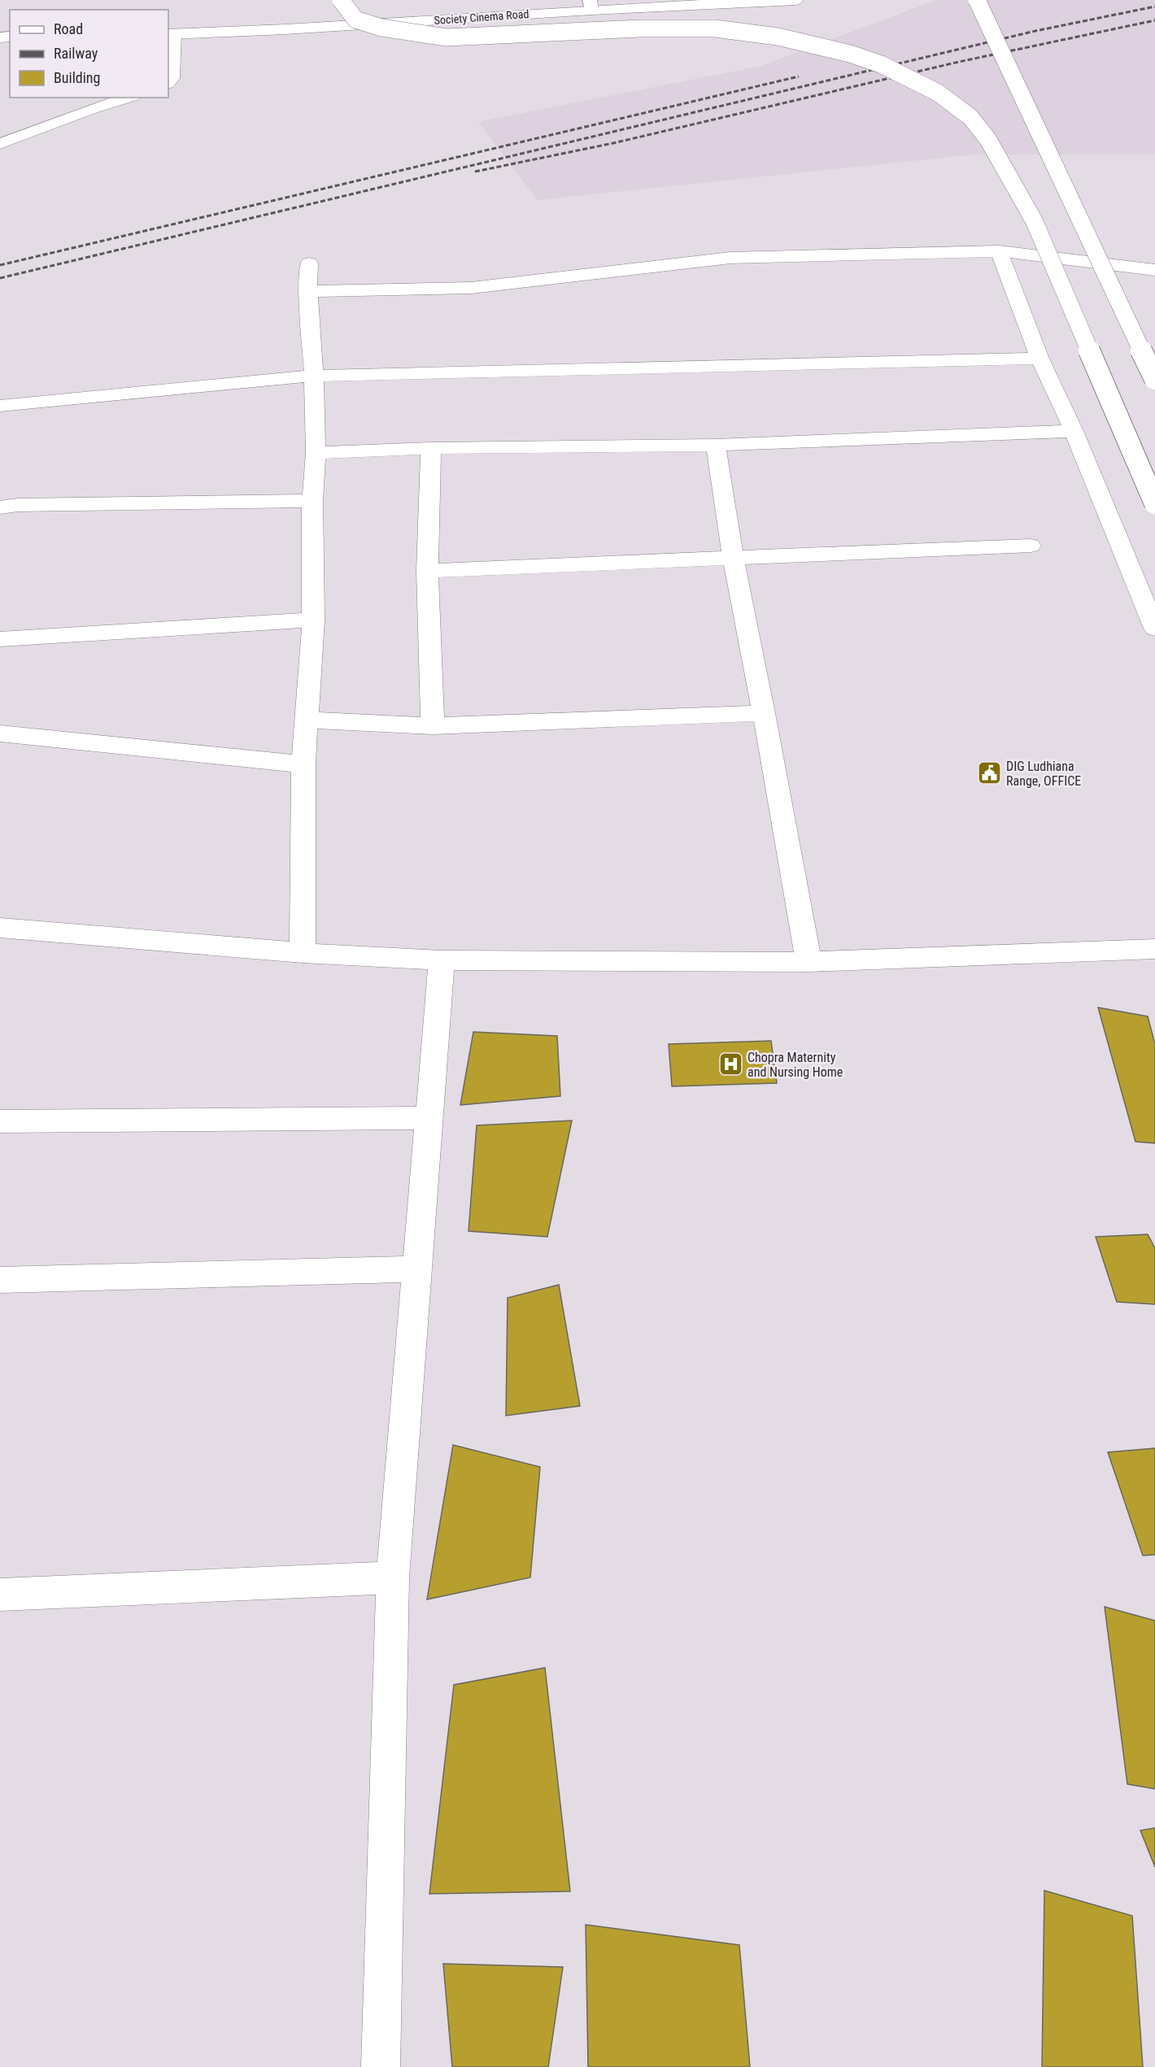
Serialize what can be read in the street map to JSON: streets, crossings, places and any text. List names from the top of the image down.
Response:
{
  "streets": {
    "street": ["Society Cinema Road"]
  },
  "places": {
    "public building": ["DIG Ludhiana Range, OFFICE"],
    "hospital": ["Chopra Maternity and Nursing Home"]
  },
  "legend": ["Road", "Railway", "Building"]
}
